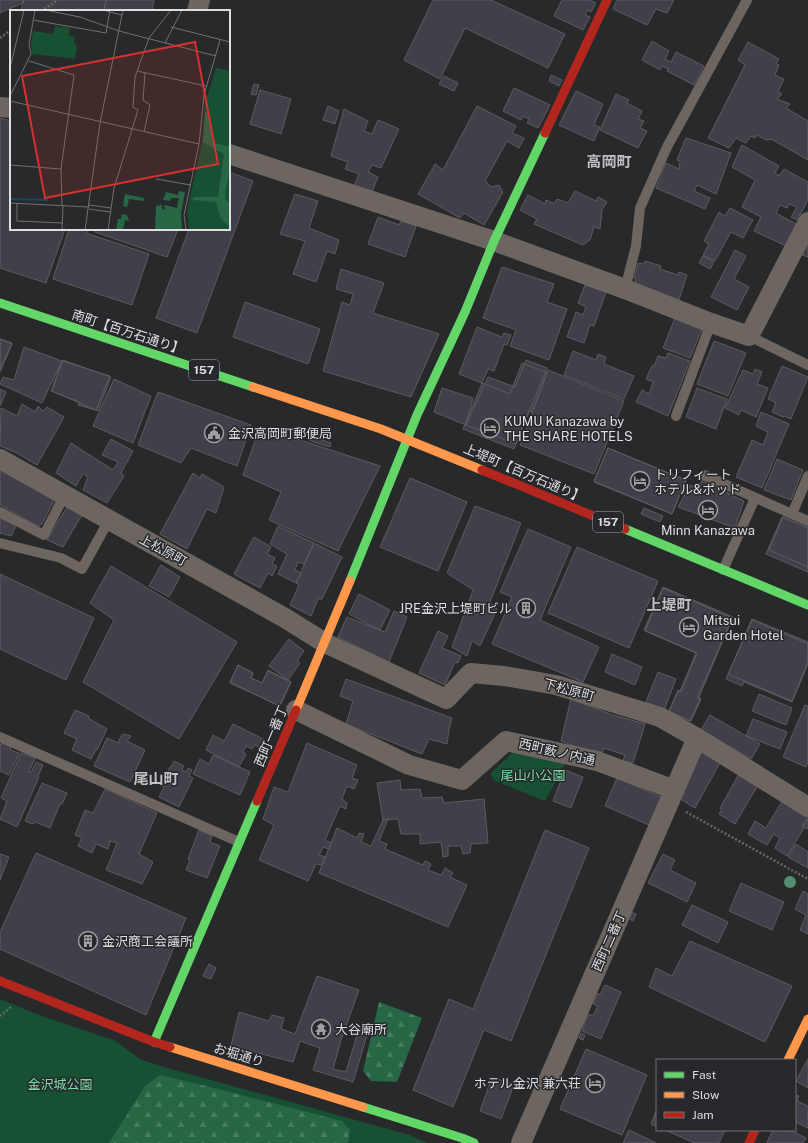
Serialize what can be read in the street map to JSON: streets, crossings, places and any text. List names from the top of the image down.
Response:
{
  "streets": {
    "main road": [
      "南町【百万石通り】",
      "157",
      "上堤町【百万石通り】",
      "西町一番丁",
      "お堀通り"
    ],
    "street": [
      "上松原町",
      "下松原町",
      "西町薮ノ内通",
      "西町二番丁"
    ]
  },
  "crossings": [
    ["南町【百万石通り】", "上堤町【百万石通り】"],
    ["南町【百万石通り】", "西町一番丁"],
    ["上堤町【百万石通り】", "西町一番丁"],
    ["上松原町", "下松原町"],
    ["上松原町", "西町一番丁"],
    ["下松原町", "西町一番丁"],
    ["下松原町", "西町二番丁"],
    ["西町一番丁", "西町薮ノ内通"],
    ["西町一番丁", "お堀通り"],
    ["西町薮ノ内通", "西町二番丁"]
  ],
  "districts": ["高岡町", "上堤町", "尾山町"],
  "parks": ["尾山小公園", "金沢城公園"],
  "places": {
    "hotel": [
      "KUMU Kanazawa by THE SHARE HOTELS",
      "トリフィート ホテル&ポッド",
      "Minn Kanazawa",
      "Mitsui Garden Hotel",
      "ホテル金沢 兼六荘"
    ],
    "public building": ["金沢高岡町郵便局"],
    "building": ["JRE金沢上堤町ビル", "金沢商工会議所"],
    "temple": ["大谷廟所"]
  },
  "legend": ["Fast", "Slow", "Jam"]
}
